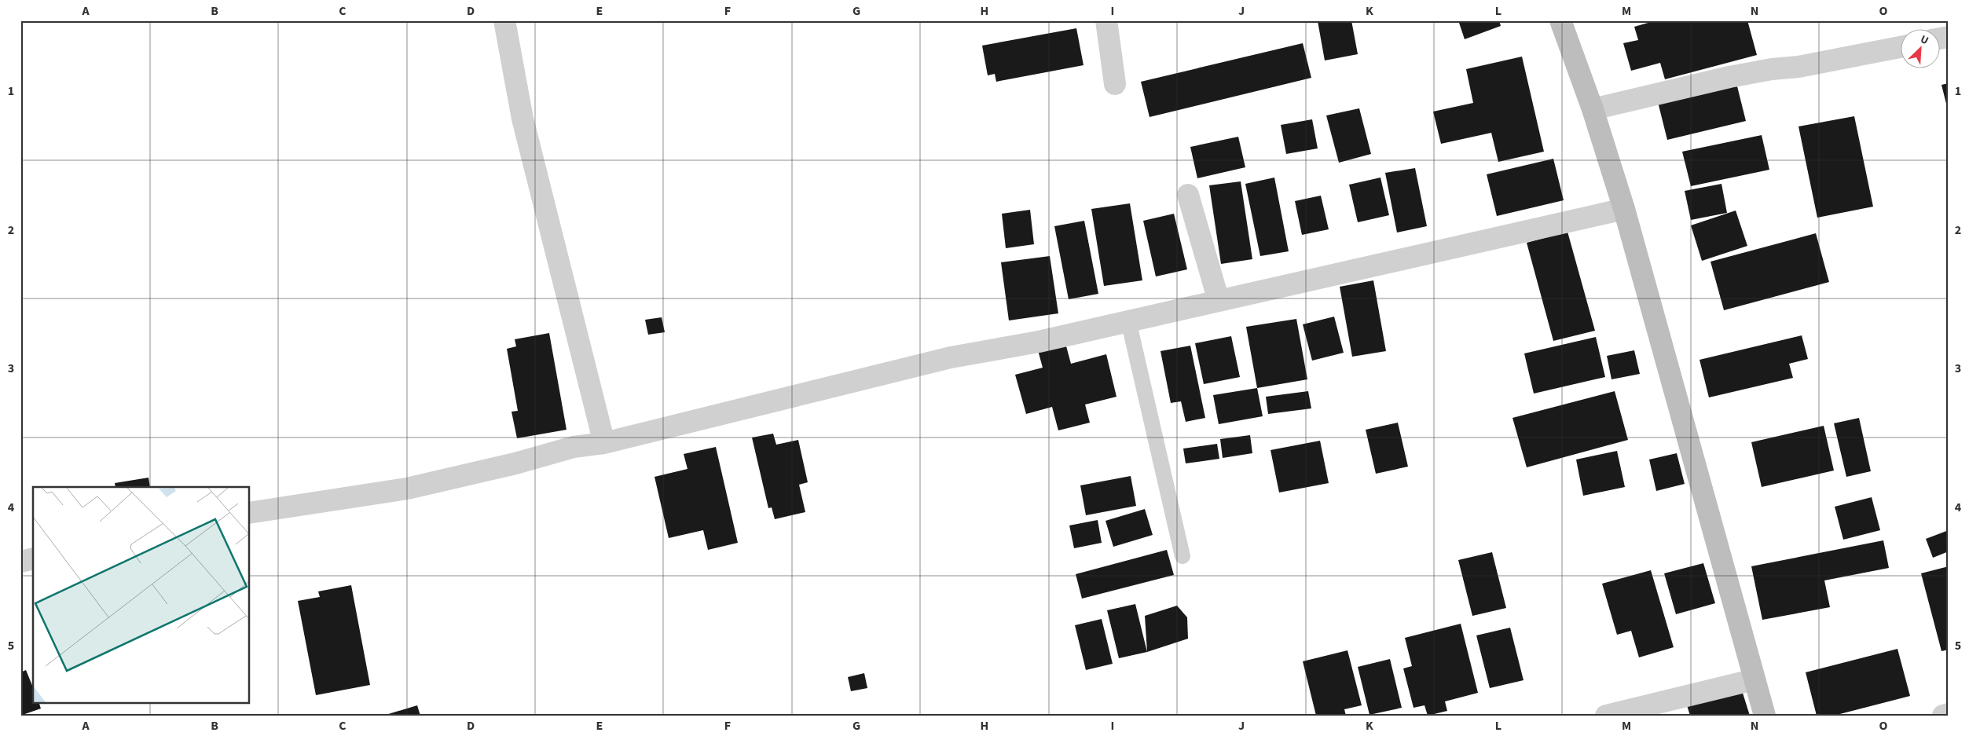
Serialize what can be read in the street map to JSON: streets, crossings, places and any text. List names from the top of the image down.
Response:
{
  "north": "top right",
  "grid": {
    "columns": [
      "A",
      "B",
      "C",
      "D",
      "E",
      "F",
      "G",
      "H",
      "I",
      "J",
      "K",
      "L",
      "M",
      "N",
      "O"
    ],
    "rows": [
      "1",
      "2",
      "3",
      "4",
      "5"
    ]
  }
}
